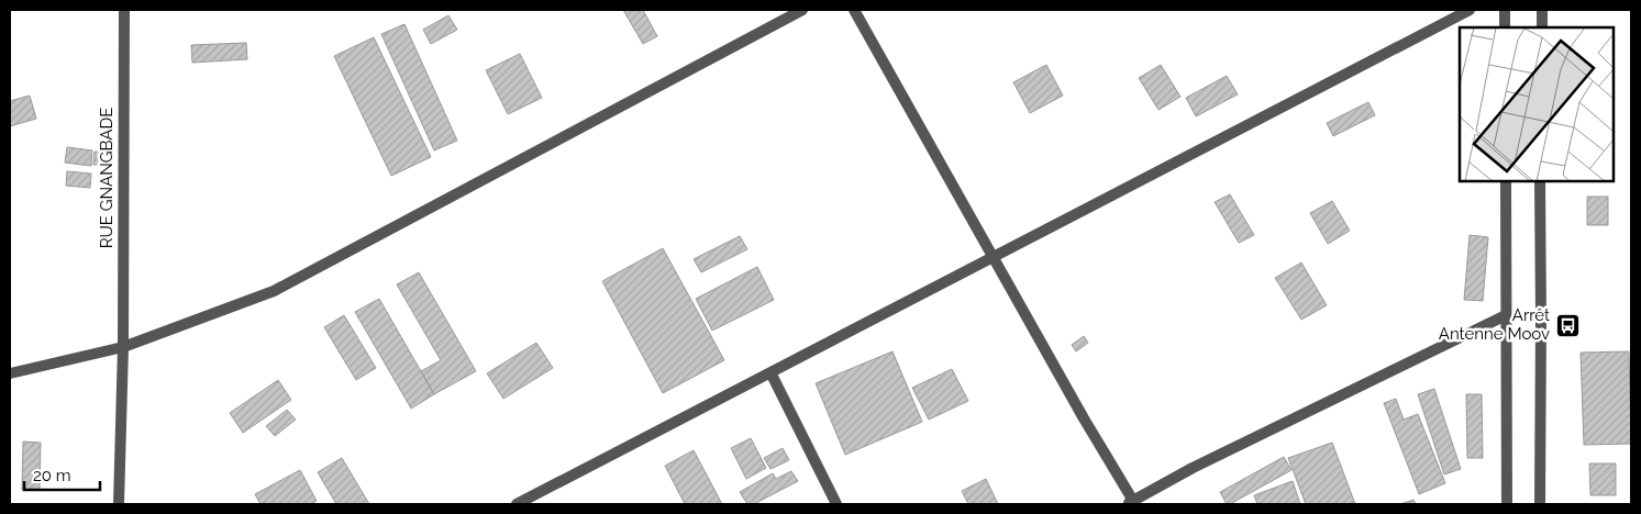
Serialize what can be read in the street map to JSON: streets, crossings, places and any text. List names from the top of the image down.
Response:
{
  "streets": {
    "street": ["RUE GNANGBADE"]
  },
  "places": {
    "bus stop": ["Arrêt Antenne Moov"]
  },
  "scale_bar": "20 m"
}
